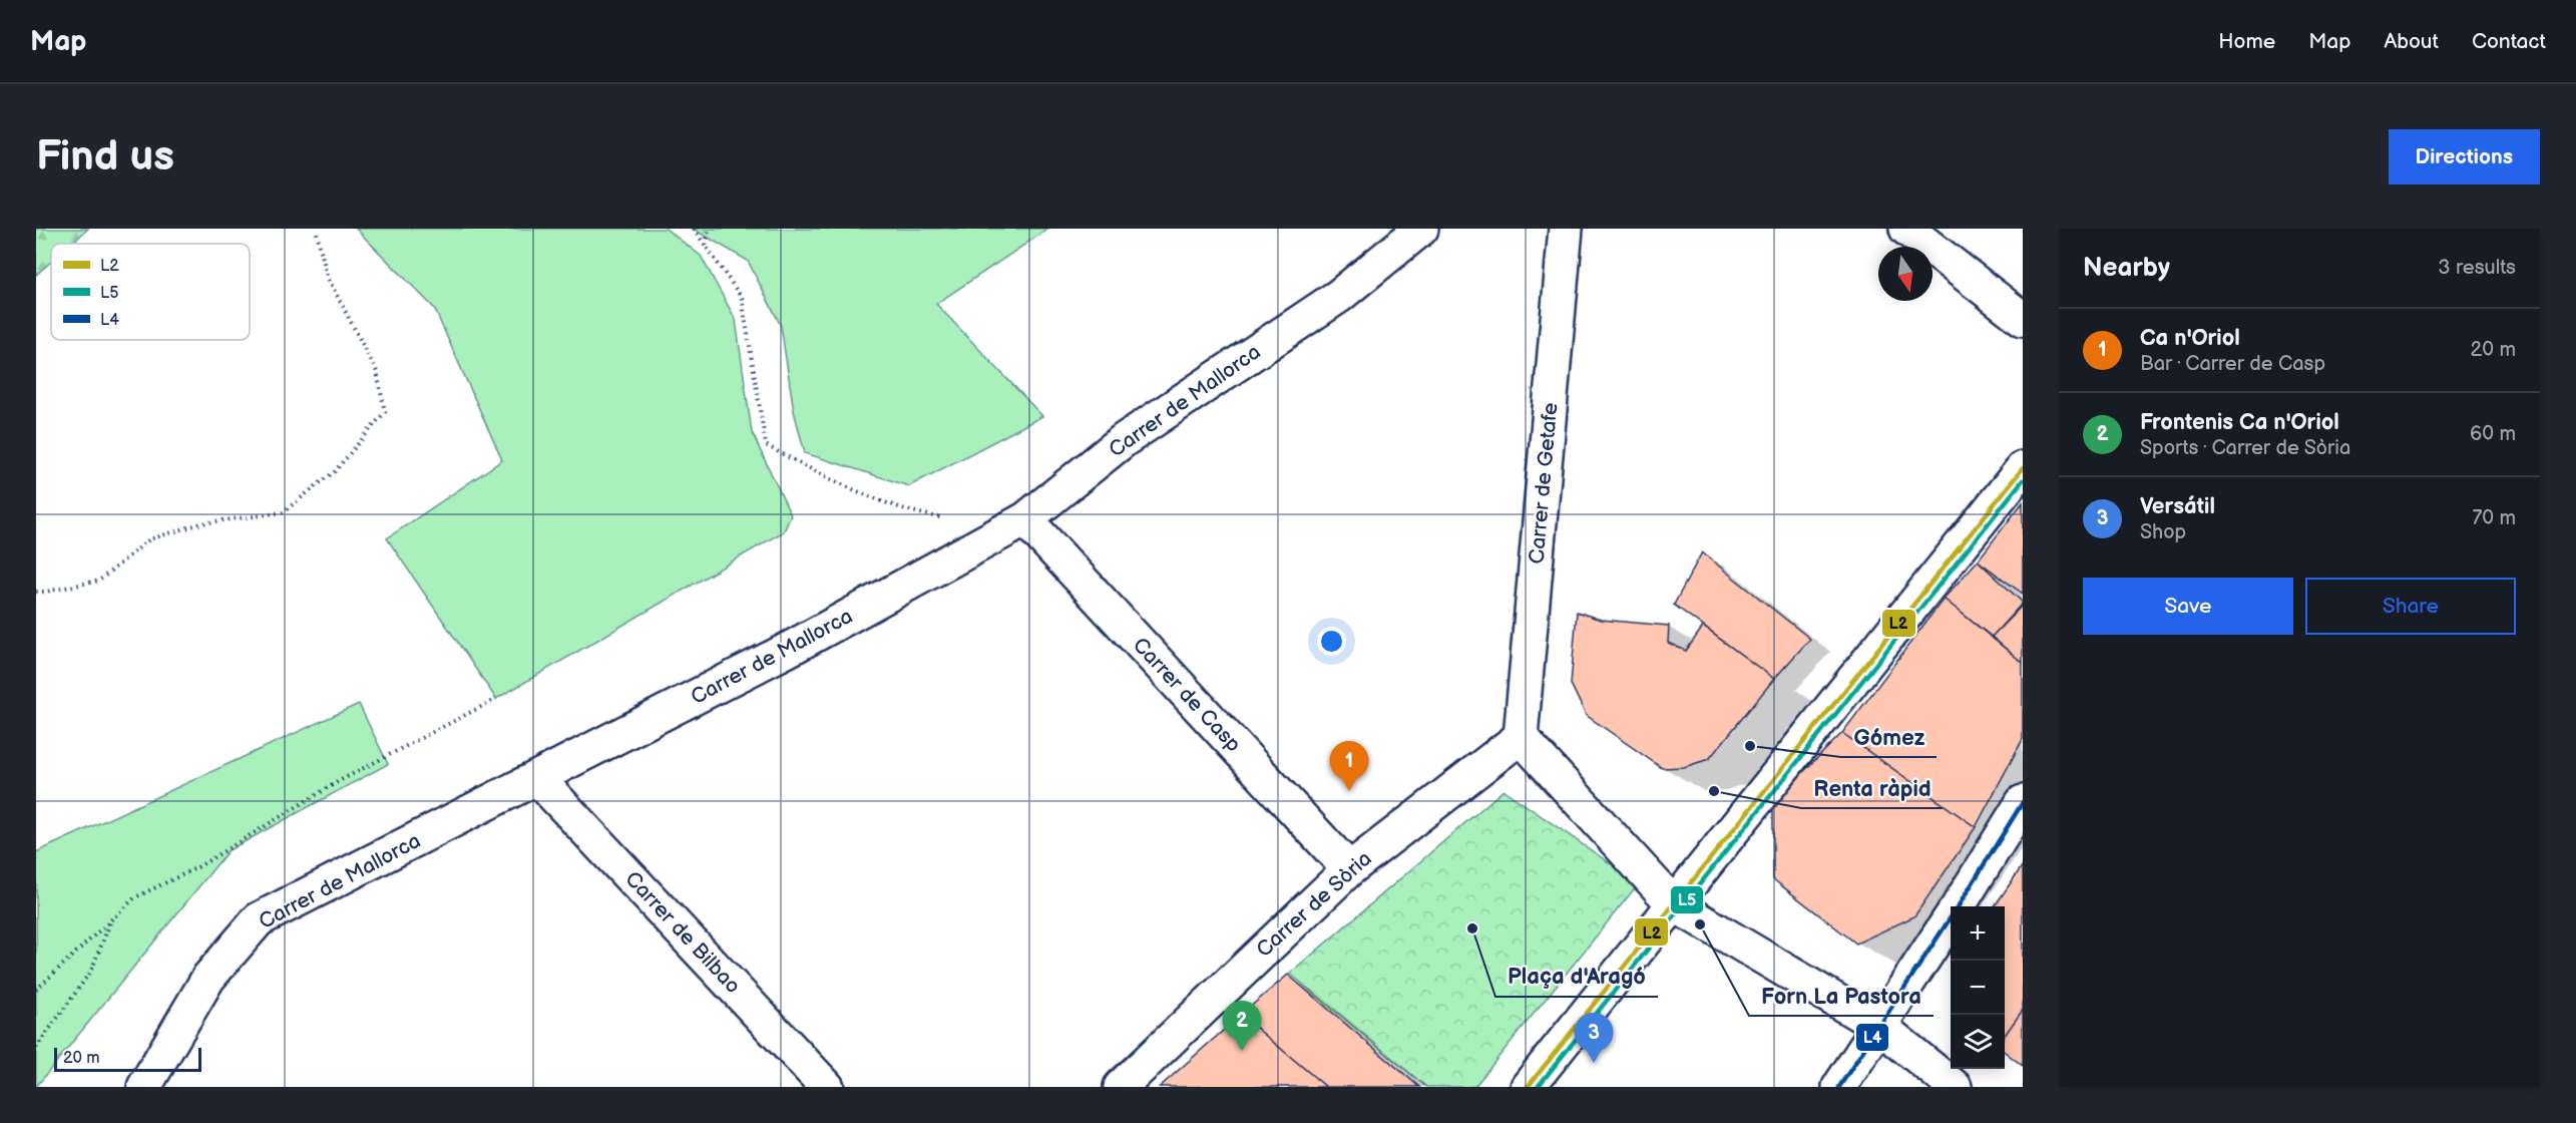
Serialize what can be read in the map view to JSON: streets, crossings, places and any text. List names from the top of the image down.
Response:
{
  "streets": {
    "street": [
      "Carrer de Mallorca",
      "Carrer de Getafe",
      "Carrer de Casp",
      "Carrer de Sòria",
      "Carrer de Bilbao"
    ]
  },
  "crossings": [
    ["Carrer de Mallorca", "Carrer de Casp"],
    ["Carrer de Mallorca", "Carrer de Bilbao"],
    ["Carrer de Getafe", "Carrer de Sòria"],
    ["Carrer de Casp", "Carrer de Sòria"]
  ],
  "places": [
    "Gómez",
    "Renta ràpid",
    "Forn La Pastora",
    "Plaça d'Aragó"
  ],
  "lines": ["transit line L2", "transit line L5", "transit line L4"],
  "legend": ["L2", "L5", "L4"],
  "scale_bar": "20 m",
  "north": "bottom",
  "page": {
    "header": "Map",
    "nav": [
      "Home",
      "Map",
      "About",
      "Contact"
    ],
    "buttons": [
      "Directions",
      ["Save", "Share"]
    ],
    "title": "Find us",
    "heading": ["Nearby", "3 results"],
    "list": [
      {
        "mark": "1",
        "name": "Ca n'Oriol",
        "note": "Bar · Carrer de Casp",
        "value": "20 m"
      },
      {
        "mark": "2",
        "name": "Frontenis Ca n'Oriol",
        "note": "Sports · Carrer de Sòria",
        "value": "60 m"
      },
      {
        "mark": "3",
        "name": "Versátil",
        "note": "Shop",
        "value": "70 m"
      }
    ],
    "pins": ["1", "2", "3"],
    "map_buttons": ["+", "−"],
    "scale": "20 m"
  }
}
